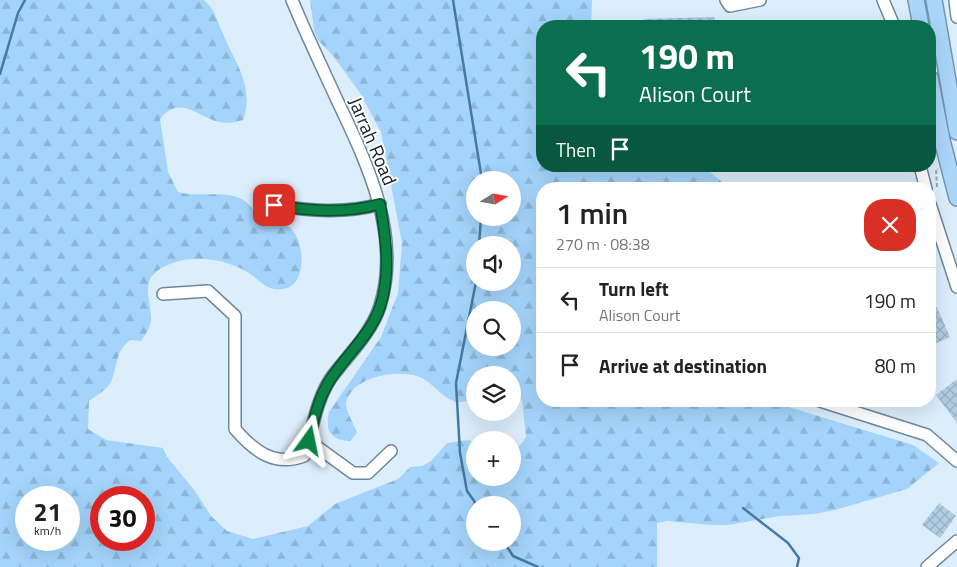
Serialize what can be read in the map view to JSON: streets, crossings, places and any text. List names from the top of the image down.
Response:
{
  "streets": {
    "street": ["Jarrah Road"]
  },
  "north": "right",
  "page": {
    "turn": ["190 m", "Alison Court"],
    "then": "Then",
    "map_buttons": ["+", "−"],
    "heading": ["1 min", "270 m · 08:38"],
    "list": [
      {
        "name": "Turn left",
        "note": "Alison Court",
        "value": "190 m"
      },
      {
        "name": "Arrive at destination",
        "value": "80 m"
      }
    ],
    "speed": "21 km/h",
    "limit": "30"
  }
}
